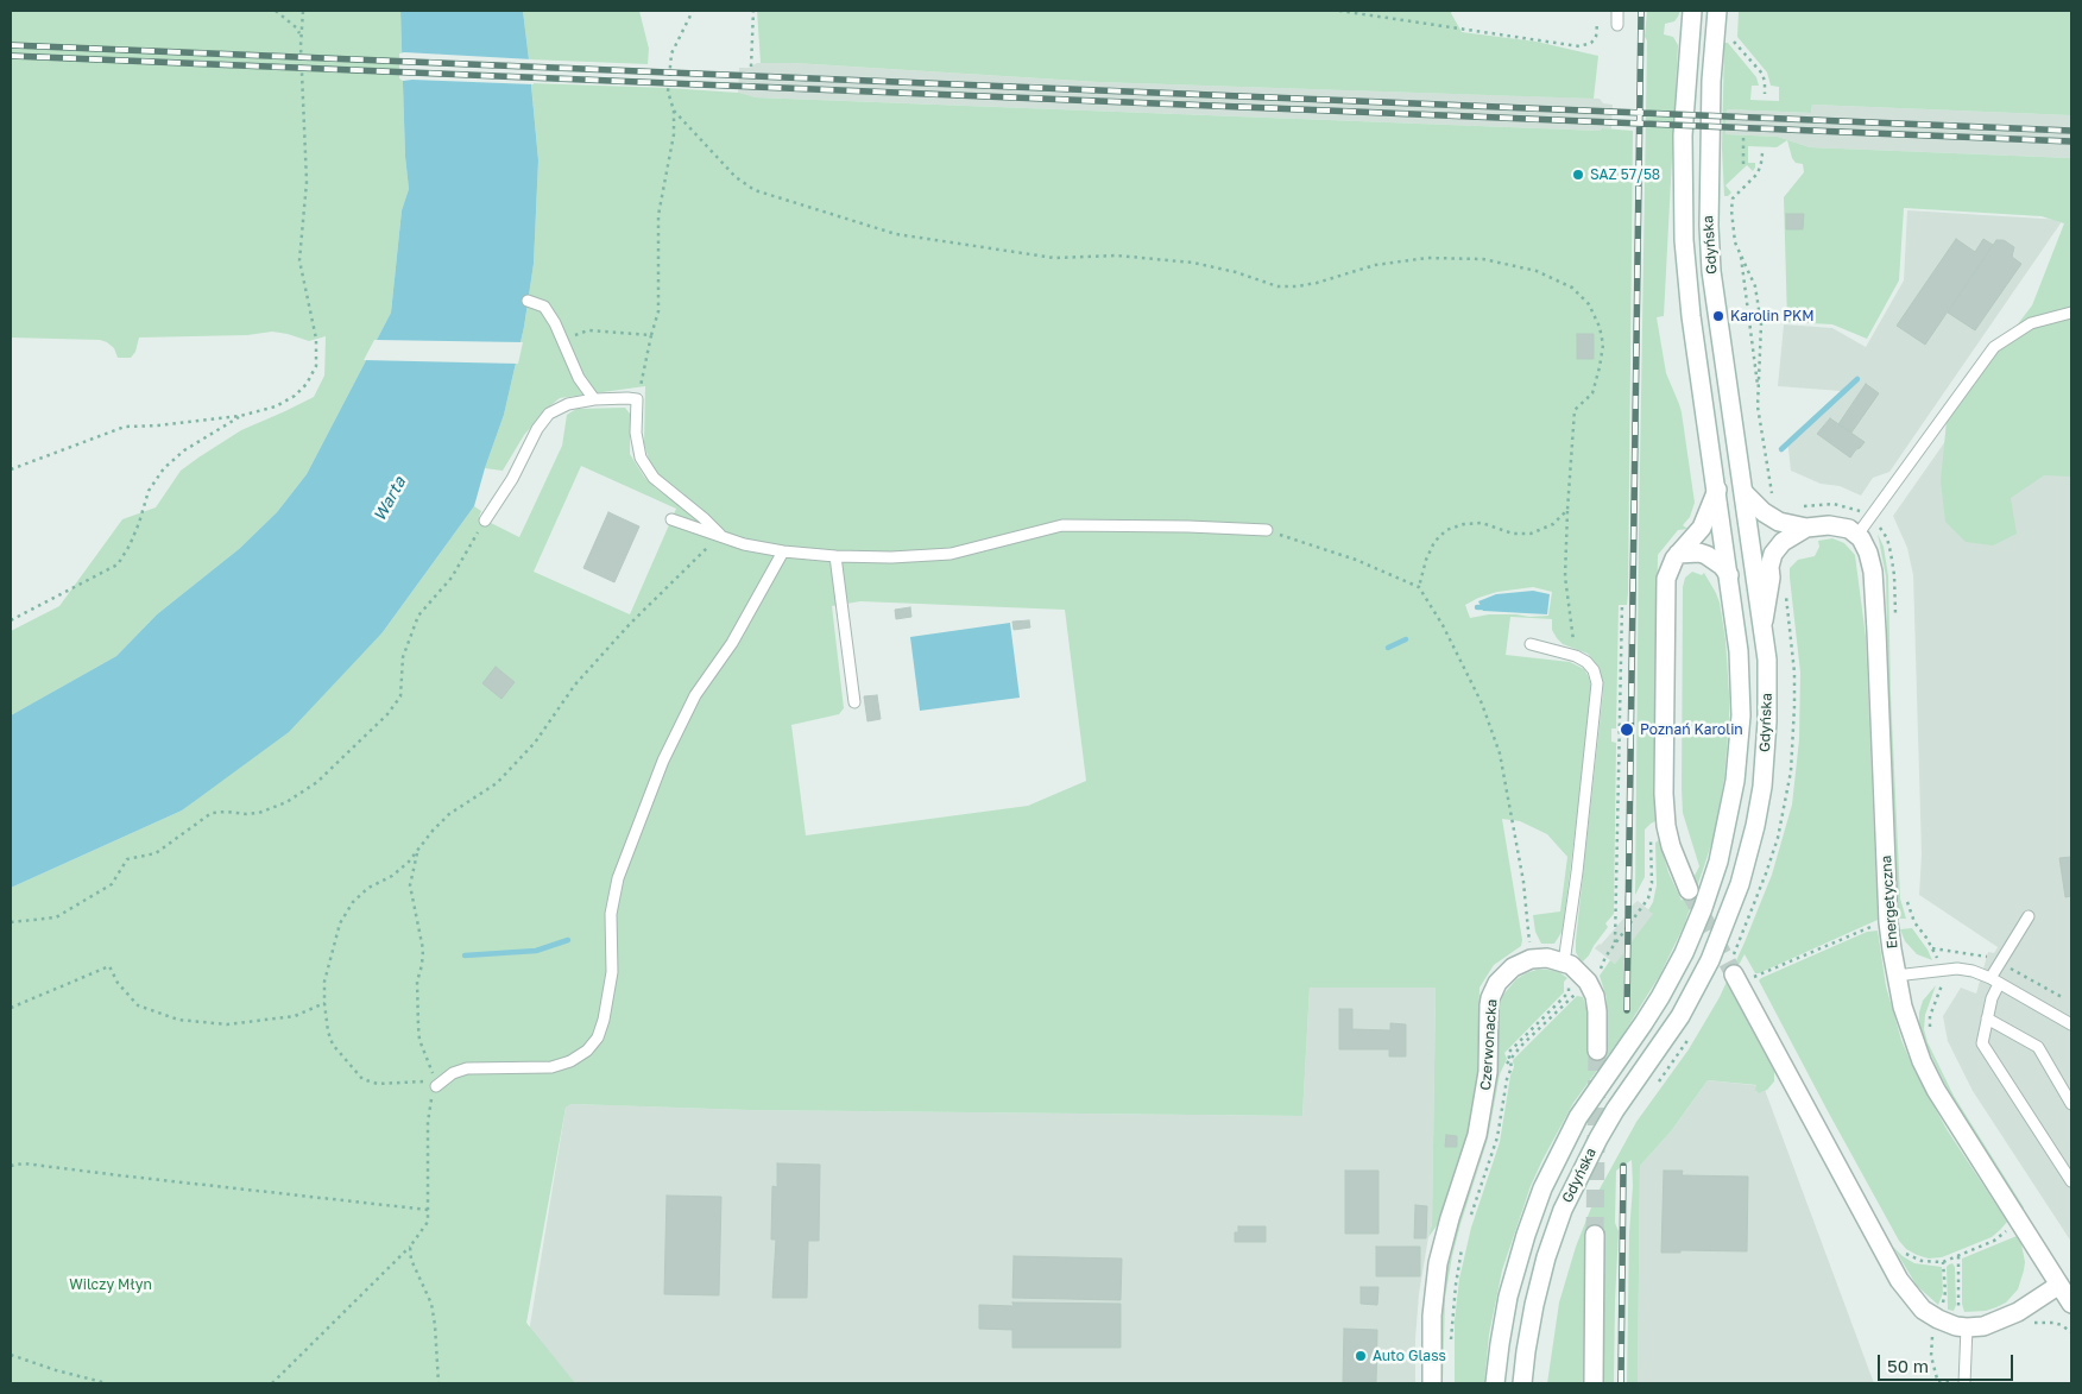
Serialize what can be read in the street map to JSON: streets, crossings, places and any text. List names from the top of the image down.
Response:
{
  "streets": {
    "main road": ["Gdyńska", "Energetyczna", "Czerwonacka"]
  },
  "water": ["Warta"],
  "parks": ["Wilczy Młyn"],
  "places": [
    "SAZ 57/58",
    "Karolin PKM",
    "Poznań Karolin",
    "Auto Glass"
  ],
  "scale_bar": "50 m"
}
